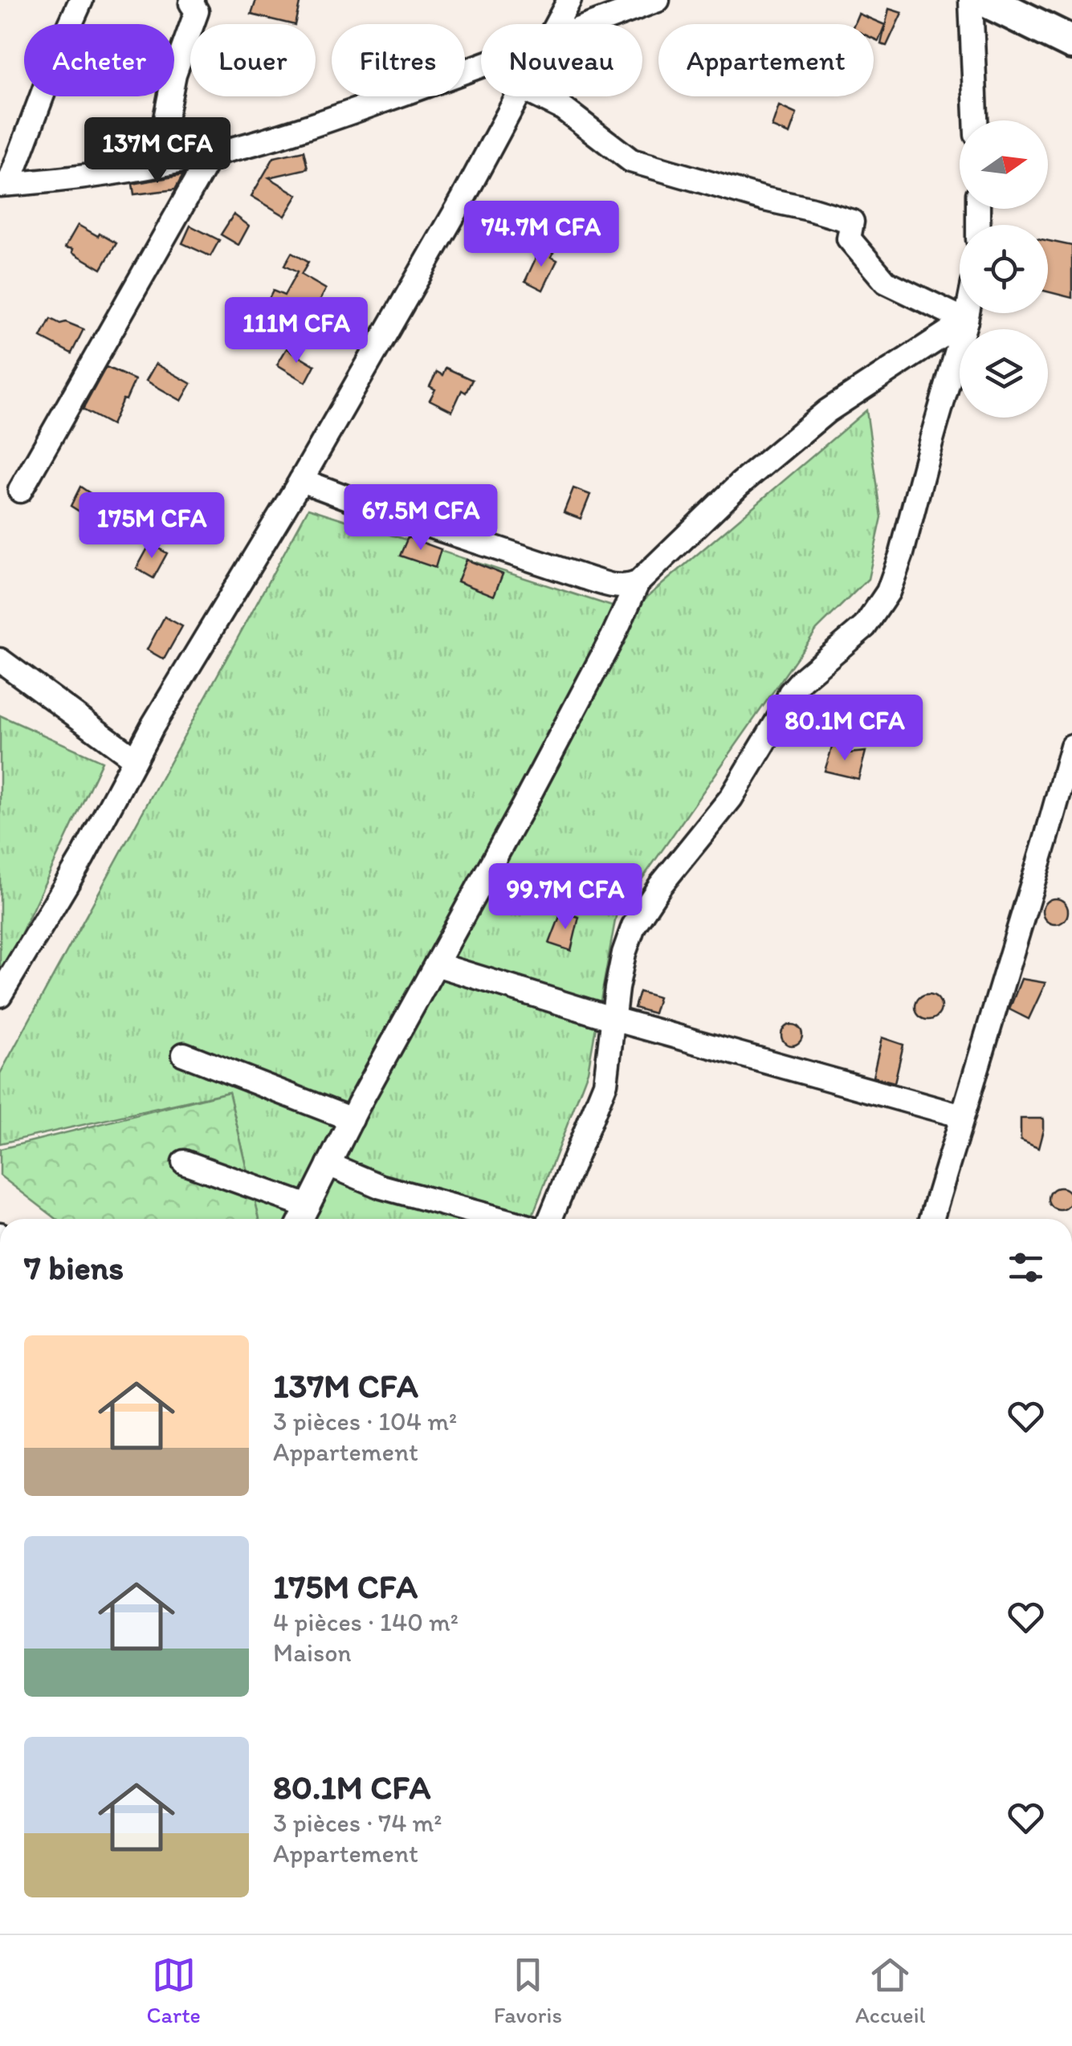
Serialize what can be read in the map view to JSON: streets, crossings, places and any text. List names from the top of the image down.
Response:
{
  "north": "right",
  "page": {
    "chip": [
      "Acheter",
      "Louer",
      "Filtres",
      "Nouveau",
      "Appartement"
    ],
    "price": [
      "137M CFA",
      "74.7M CFA",
      "111M CFA",
      "67.5M CFA",
      "175M CFA",
      "80.1M CFA",
      "99.7M CFA"
    ],
    "heading": "7 biens",
    "list": [
      {
        "name": "137M CFA",
        "note": "3 pièces · 104 m² · Appartement"
      },
      {
        "name": "175M CFA",
        "note": "4 pièces · 140 m² · Maison"
      },
      {
        "name": "80.1M CFA",
        "note": "3 pièces · 74 m² · Appartement"
      }
    ],
    "tabs": ["Carte", "Favoris", "Accueil"]
  }
}
